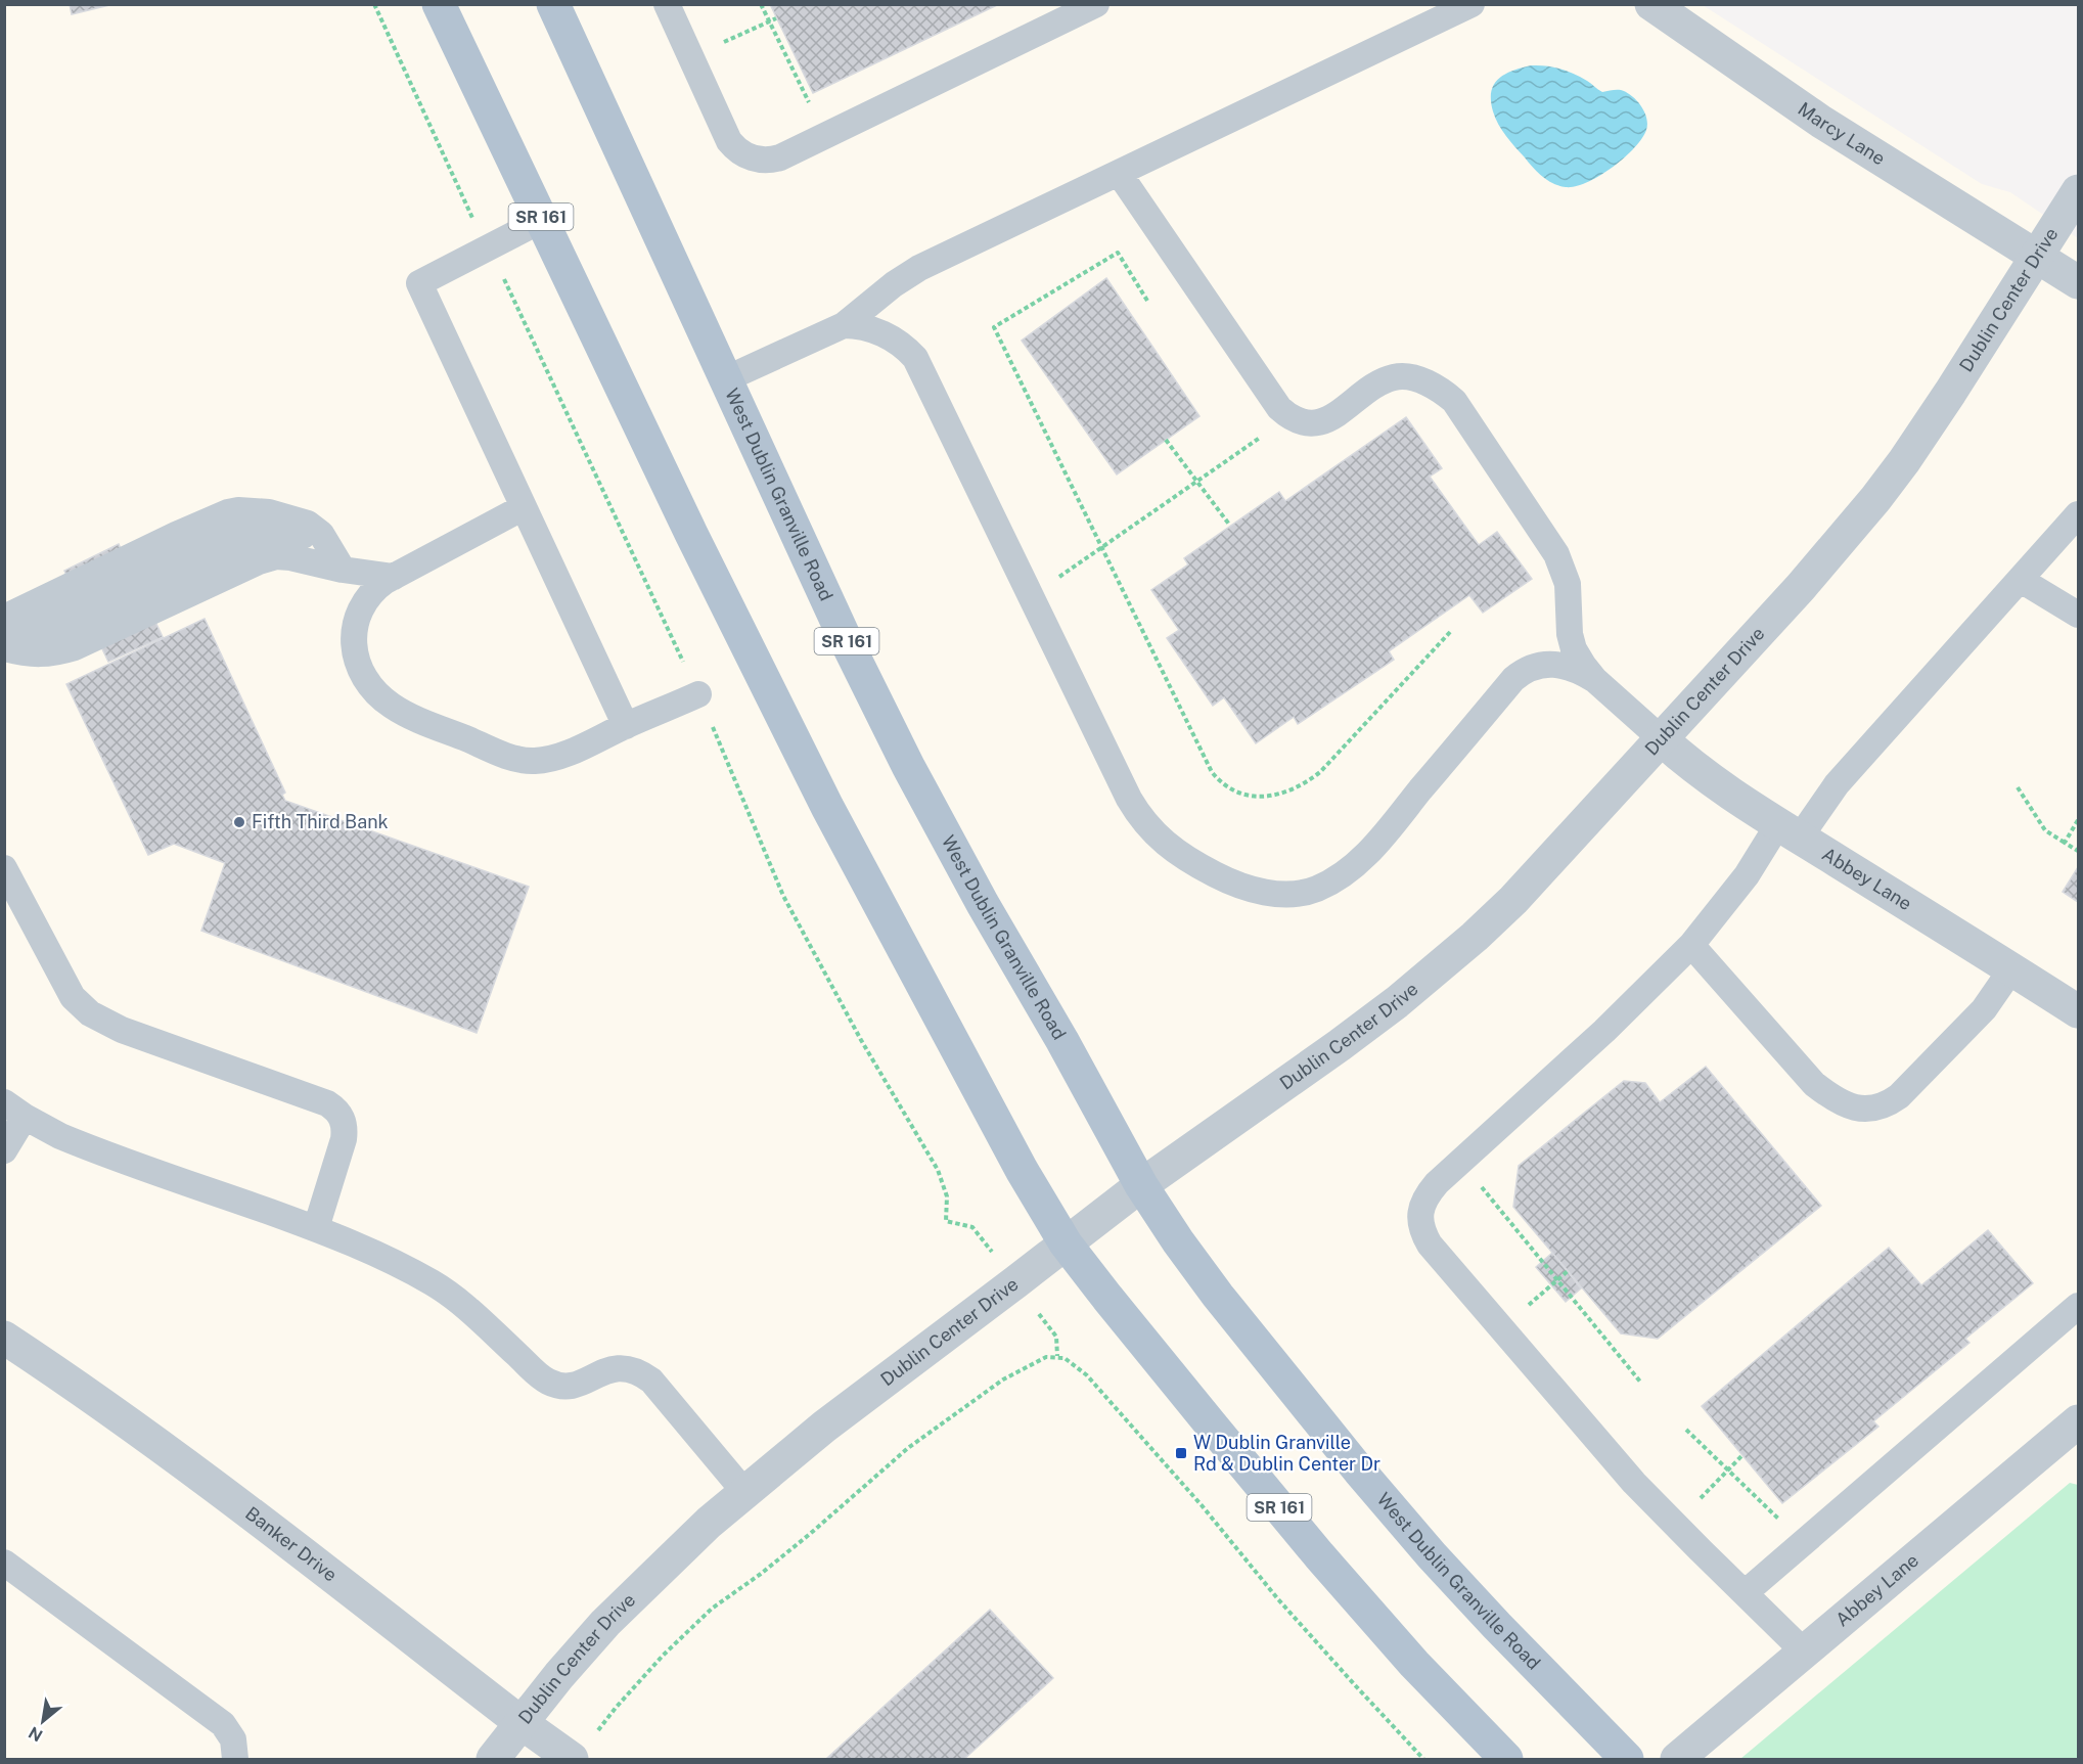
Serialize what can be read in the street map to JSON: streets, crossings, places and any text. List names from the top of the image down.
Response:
{
  "streets": {
    "main road": ["SR 161", "West Dublin Granville Road"],
    "street": [
      "Marcy Lane",
      "Dublin Center Drive",
      "Abbey Lane",
      "Banker Drive"
    ]
  },
  "crossings": [
    ["Marcy Lane", "Dublin Center Drive"],
    ["SR 161", "Dublin Center Drive"],
    ["Dublin Center Drive", "West Dublin Granville Road"],
    ["Dublin Center Drive", "Abbey Lane"],
    ["Dublin Center Drive", "Banker Drive"]
  ],
  "places": {
    "other": ["Fifth Third Bank"],
    "transit": ["W Dublin Granville Rd & Dublin Center Dr"]
  },
  "north": "bottom left"
}
